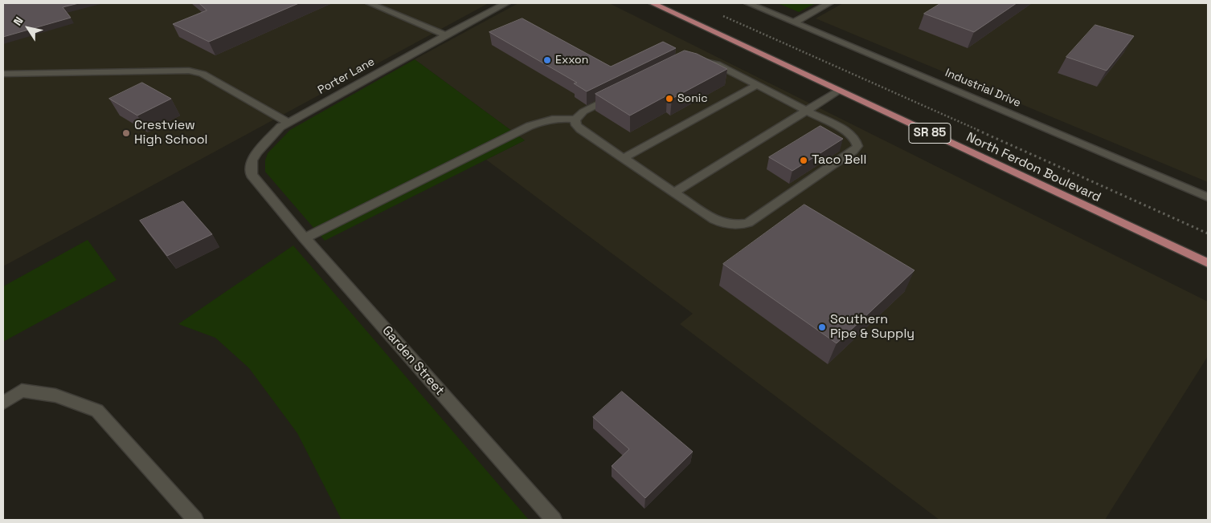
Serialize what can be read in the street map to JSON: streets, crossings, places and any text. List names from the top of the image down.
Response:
{
  "streets": {
    "main road": ["SR 85", "North Ferdon Boulevard"],
    "street": ["Porter Lane", "Industrial Drive", "Garden Street"]
  },
  "crossings": [
    ["Porter Lane", "Garden Street"]
  ],
  "places": [
    "Exxon",
    "Sonic",
    "Crestview High School",
    "Taco Bell",
    "Southern Pipe & Supply"
  ],
  "north": "top left"
}
